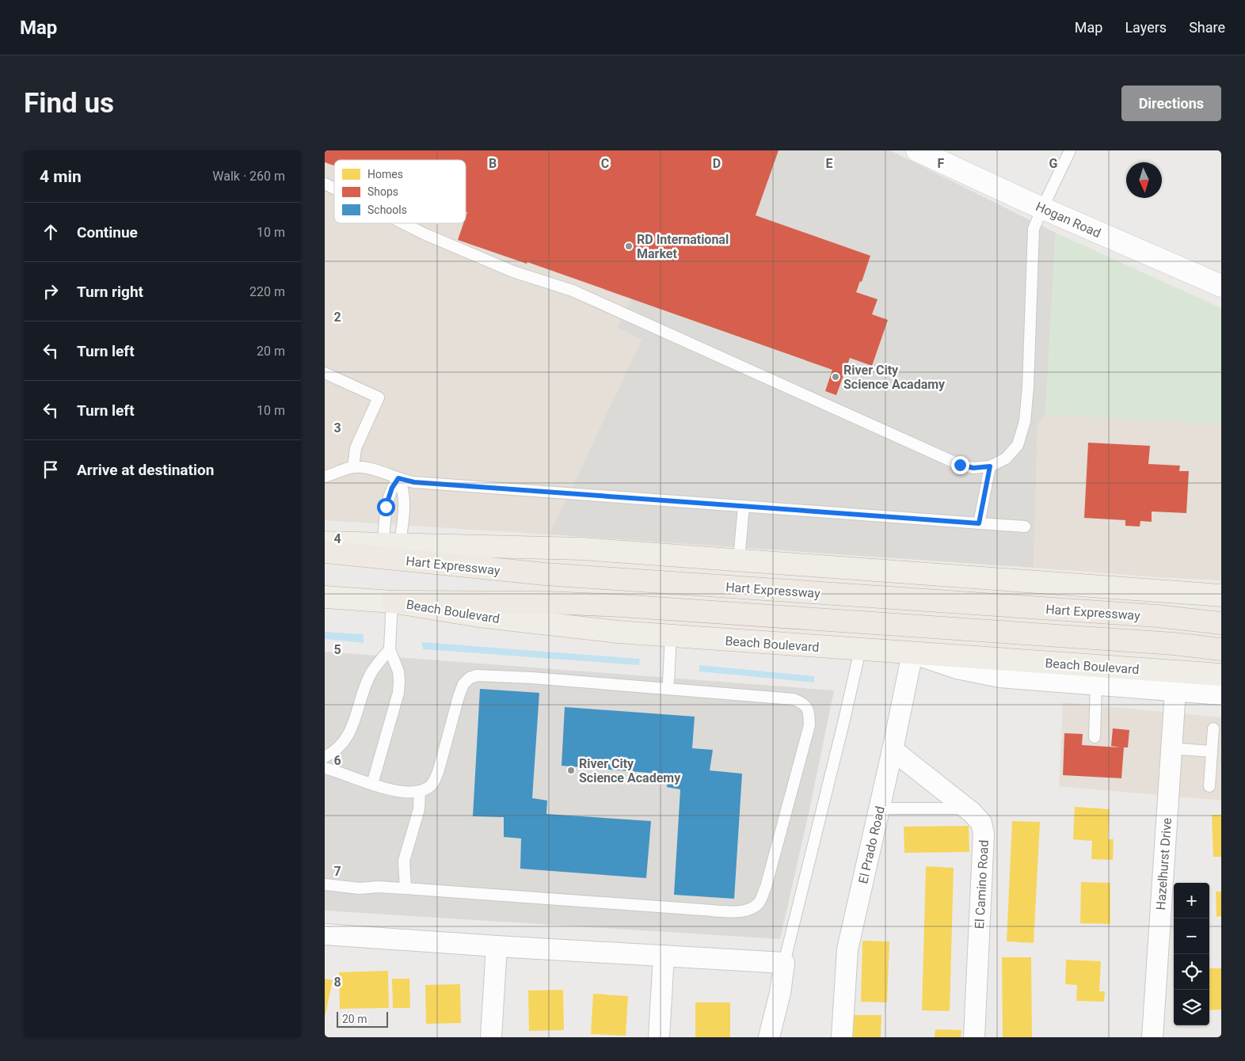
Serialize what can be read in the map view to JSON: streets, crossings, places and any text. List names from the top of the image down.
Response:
{
  "streets": {
    "highway": ["Hart Expressway", "Beach Boulevard"],
    "main road": ["Hogan Road"],
    "street": ["El Prado Road", "Hazelhurst Drive", "El Camino Road"]
  },
  "crossings": [
    ["Hart Expressway", "Beach Boulevard"],
    ["Beach Boulevard", "El Prado Road"],
    ["El Prado Road", "El Camino Road"]
  ],
  "places": ["RD International Market", "River City Science Acadamy", "River City Science Academy"],
  "legend": ["Homes", "Shops", "Schools"],
  "scale_bar": "20 m",
  "north": "bottom",
  "page": {
    "header": "Map",
    "nav": ["Map", "Layers", "Share"],
    "buttons": "Directions",
    "title": "Find us",
    "heading": ["4 min", "Walk · 260 m"],
    "list": [
      ["Continue", "10 m"],
      ["Turn right", "220 m"],
      ["Turn left", "20 m"],
      ["Turn left", "10 m"],
      "Arrive at destination"
    ],
    "map_buttons": ["+", "−"],
    "scale": "20 m"
  },
  "grid": {
    "columns": [
      "B",
      "C",
      "D",
      "E",
      "F",
      "G"
    ],
    "rows": [
      "2",
      "3",
      "4",
      "5",
      "6",
      "7",
      "8"
    ]
  }
}
